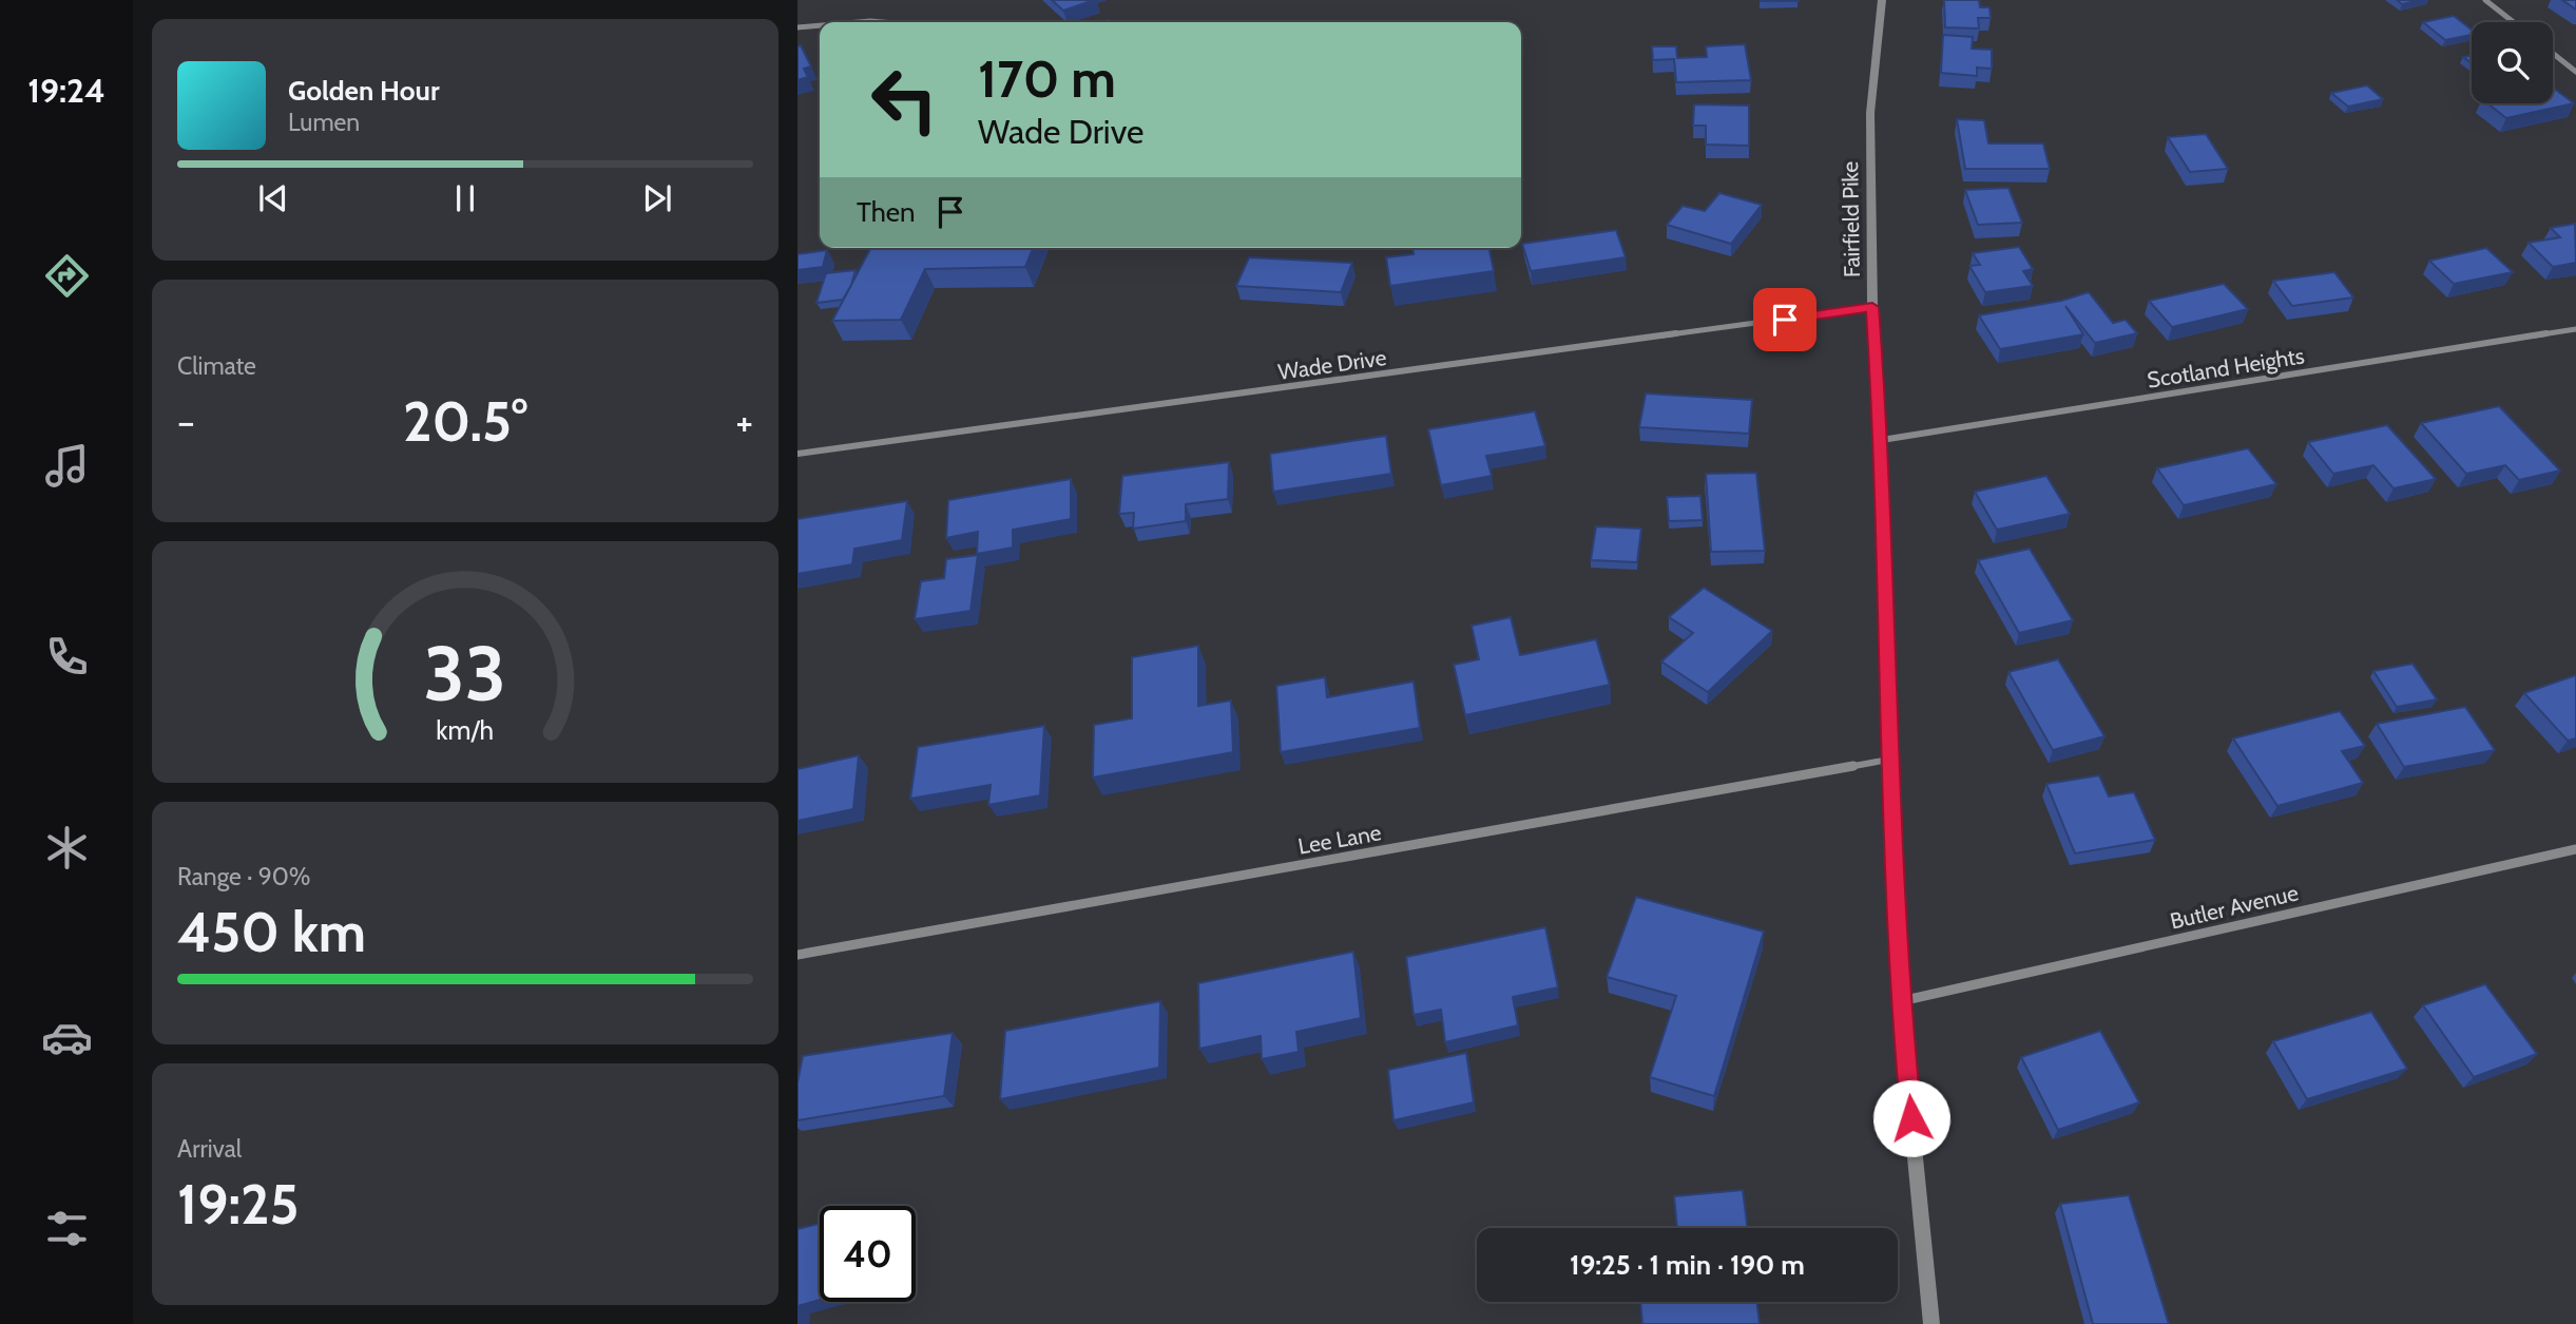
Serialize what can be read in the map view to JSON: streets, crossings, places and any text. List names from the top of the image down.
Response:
{
  "streets": {
    "street": [
      "Fairfield Pike",
      "Wade Drive",
      "Scotland Heights",
      "Lee Lane",
      "Butler Avenue"
    ]
  },
  "crossings": [
    ["Fairfield Pike", "Wade Drive"],
    ["Fairfield Pike", "Scotland Heights"],
    ["Fairfield Pike", "Lee Lane"],
    ["Fairfield Pike", "Butler Avenue"]
  ],
  "page": {
    "tabs": "19:24",
    "turn": ["170 m", "Wade Drive"],
    "song": ["Golden Hour", "Lumen"],
    "then": "Then",
    "tile": [
      "Climate",
      ["Range · 90%", "450 km"],
      ["Arrival", "19:25"]
    ],
    "heat": ["−", "20.5°", "+"],
    "limit": "40",
    "trip": "19:25 · 1 min · 190 m",
    "gauge": ["33", "km/h"]
  }
}
